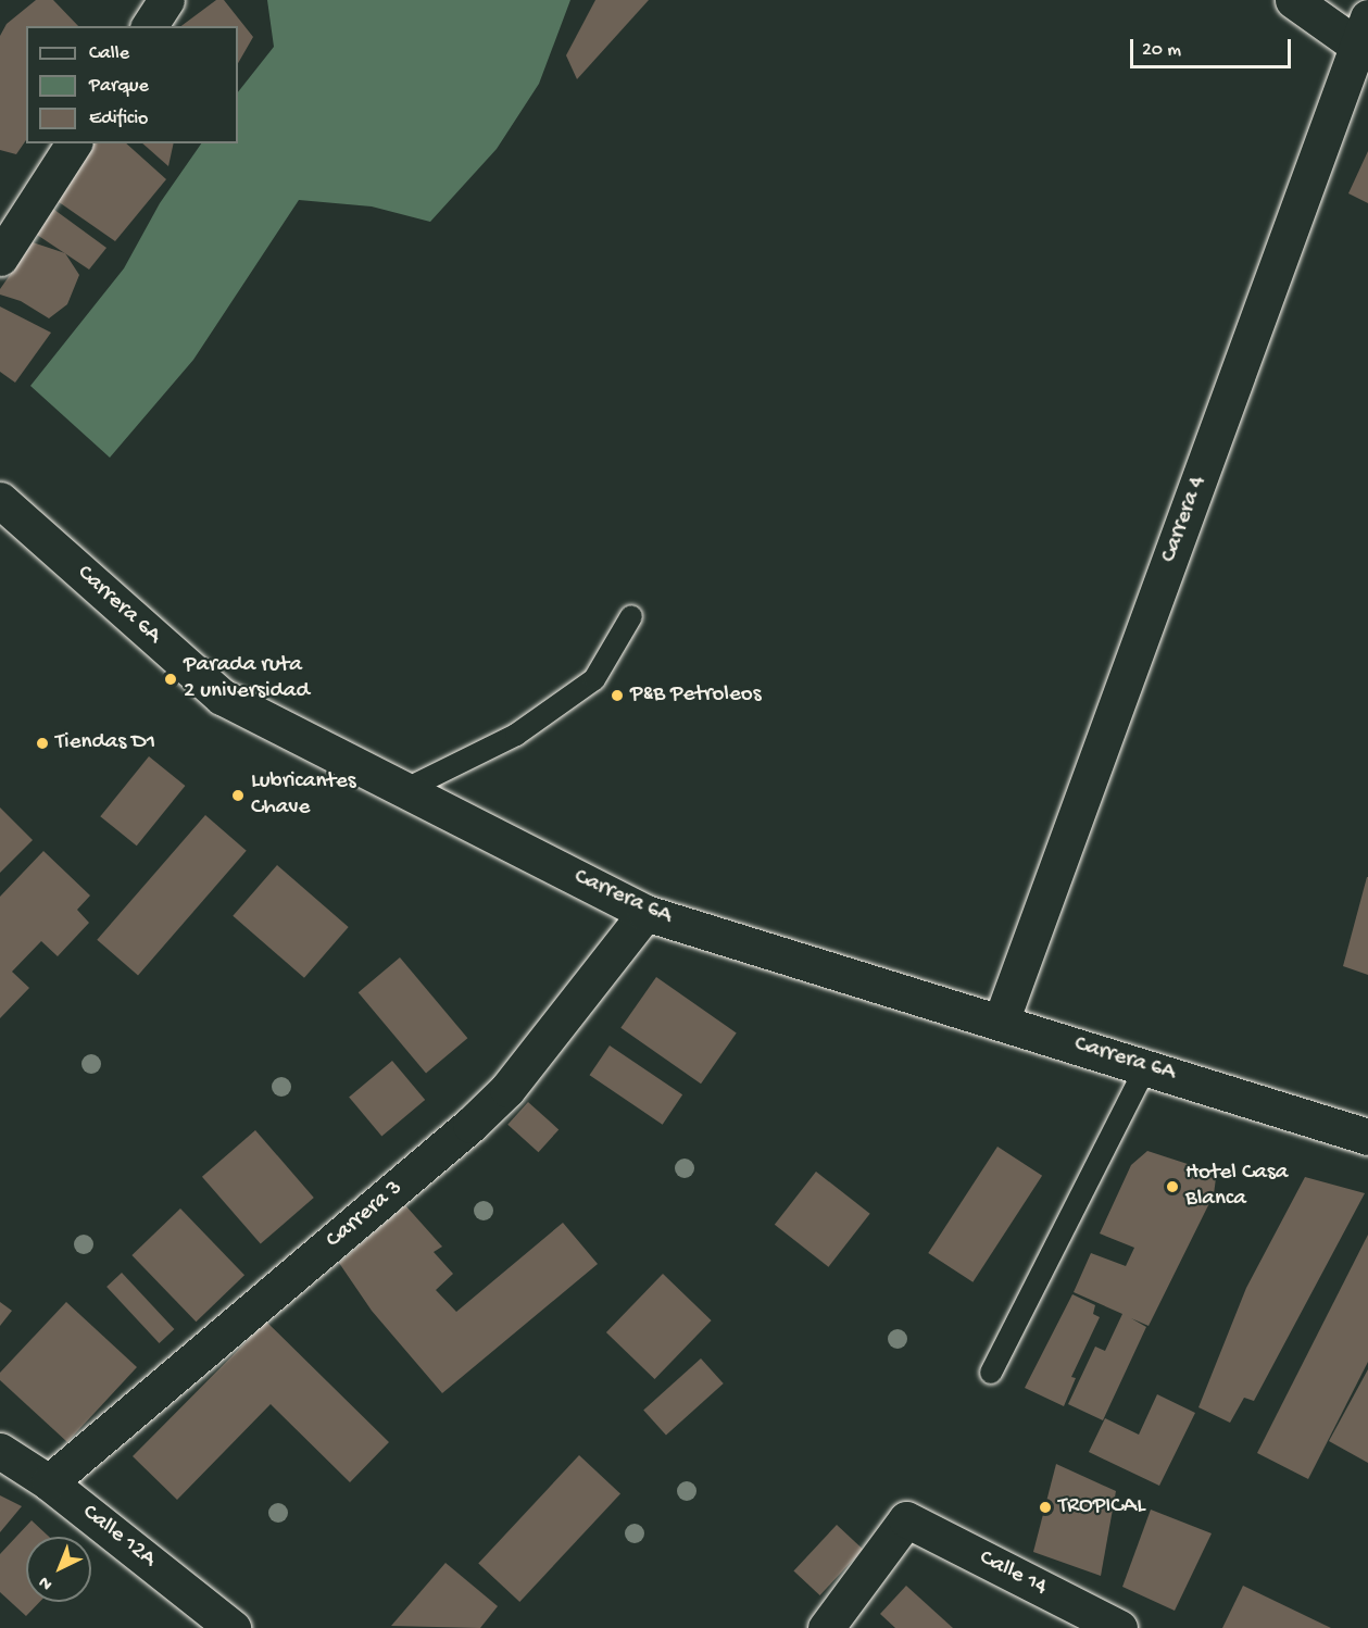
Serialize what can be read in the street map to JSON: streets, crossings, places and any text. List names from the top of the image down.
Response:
{
  "streets": {
    "main road": [
      "Carrera 4",
      "Carrera 6A",
      "Carrera 3",
      "Calle 12A",
      "Calle 14"
    ]
  },
  "crossings": [
    ["Carrera 4", "Carrera 6A"],
    ["Carrera 6A", "Carrera 3"],
    ["Carrera 3", "Calle 12A"]
  ],
  "places": [
    "Parada ruta 2 universidad",
    "P&B Petroleos",
    "Tiendas D1",
    "Lubricantes Chave",
    "Hotel Casa Blanca",
    "TROPICAL"
  ],
  "legend": ["Calle", "Parque", "Edificio"],
  "scale_bar": "20 m",
  "north": "bottom left"
}
